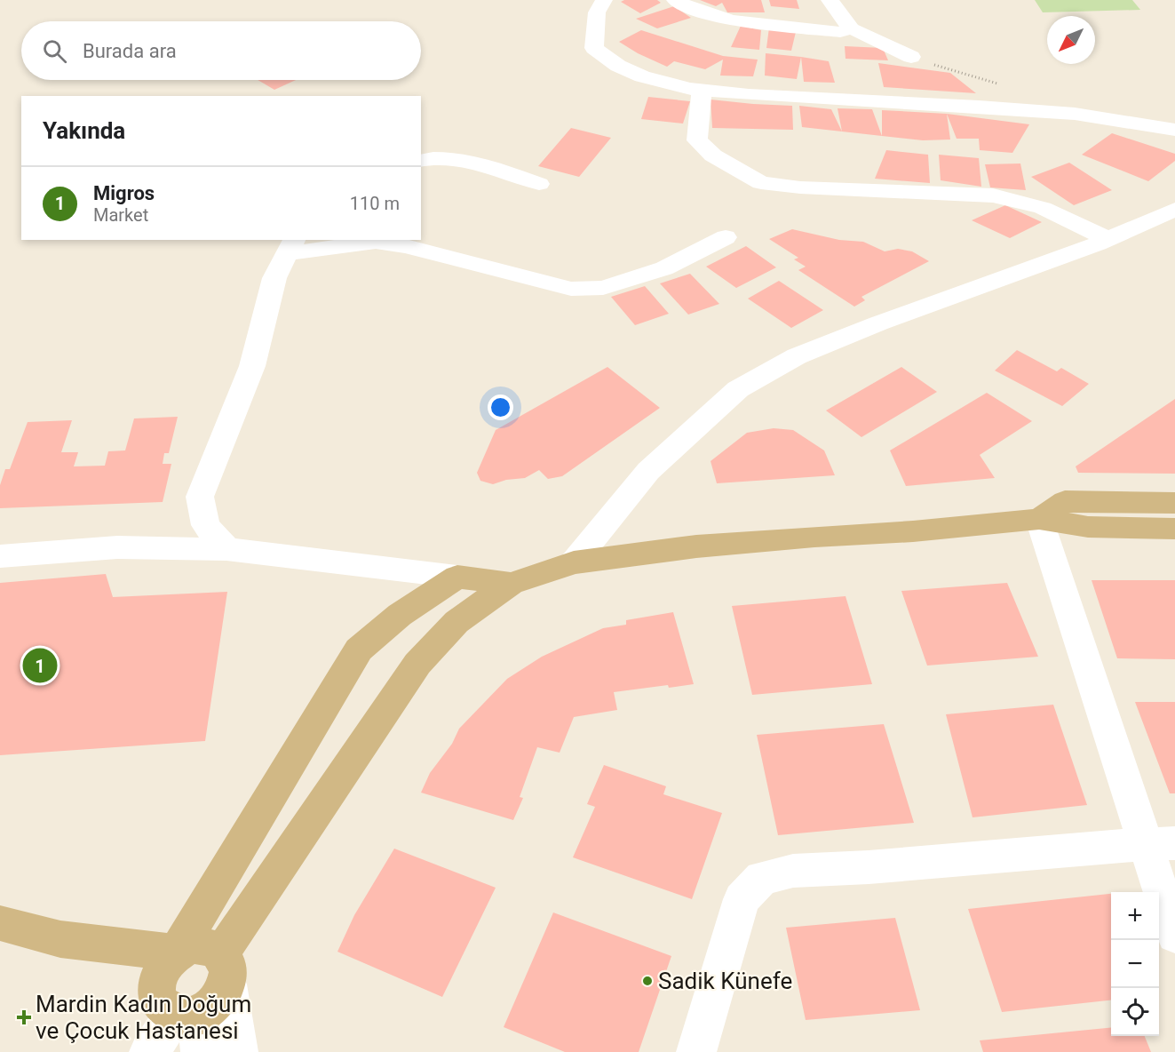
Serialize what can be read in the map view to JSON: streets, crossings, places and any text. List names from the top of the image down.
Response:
{
  "places": {
    "other": ["Sadik Künefe"],
    "health": ["Mardin Kadın Doğum ve Çocuk Hastanesi"]
  },
  "north": "bottom left",
  "page": {
    "search": "Burada ara",
    "heading": "Yakında",
    "list": [
      {
        "mark": "1",
        "name": "Migros",
        "note": "Market",
        "value": "110 m"
      }
    ],
    "pins": "1",
    "map_buttons": ["+", "−"]
  }
}
